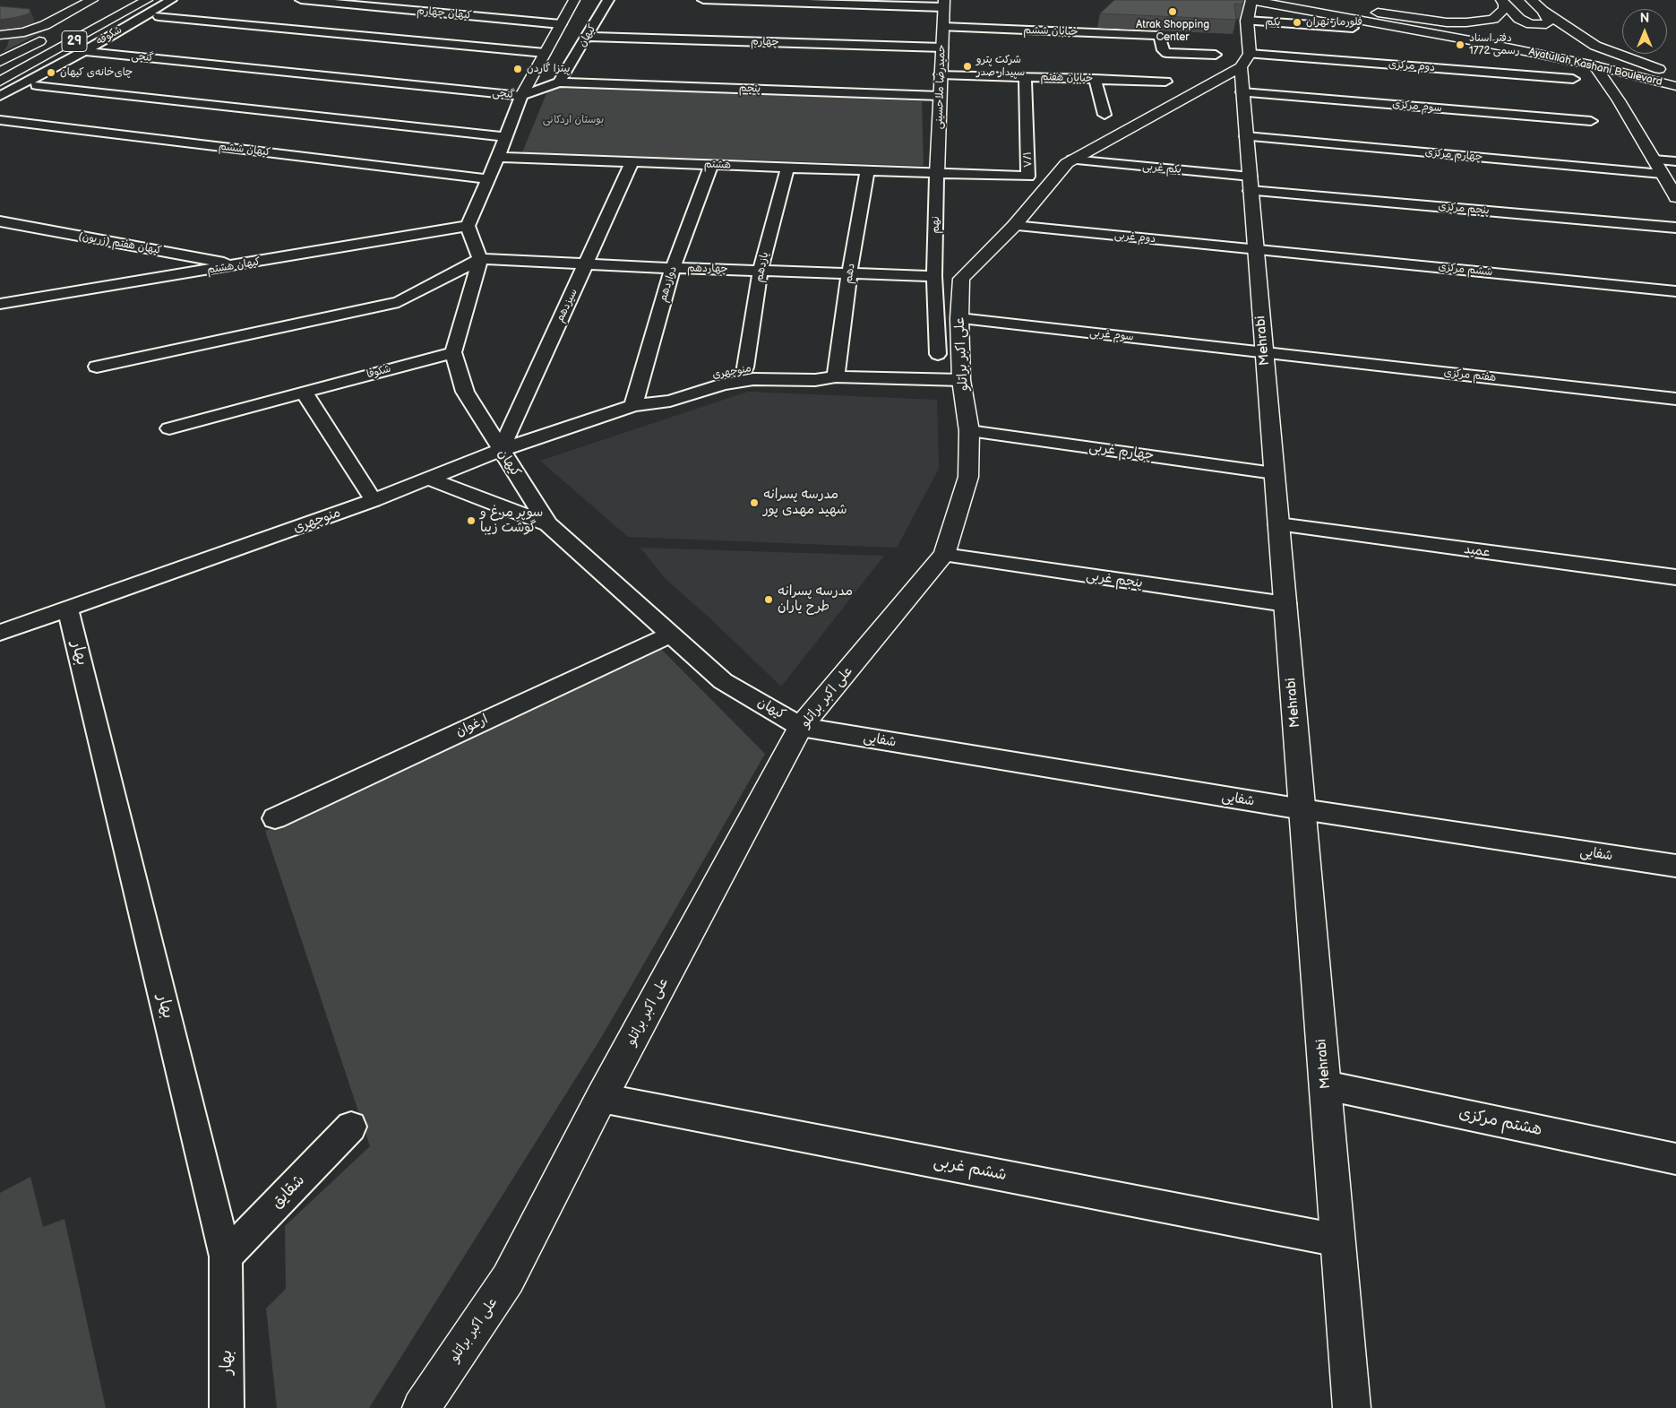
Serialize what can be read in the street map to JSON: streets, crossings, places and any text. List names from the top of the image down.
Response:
{
  "streets": {
    "main road": [
      "29",
      "Ayatullah Kashani Boulevard",
      "حمیدرضا ملاحسینی",
      "Mehrabi",
      "علی اکبر براتلو"
    ],
    "street": [
      "کیهان چهارم",
      "یکم",
      "خیابان ششم",
      "شکوفه",
      "کیهان",
      "چهارم",
      "گنجی",
      "دوم مرکزی",
      "خیابان هفتم",
      "پنجم",
      "سوم مرکزی",
      "کیهان ششم",
      "چهارم مرکزی",
      "۷/۱",
      "هشتم",
      "یکم غربی",
      "پنجم مرکزی",
      "نهم",
      "دوم غربی",
      "کیهان هفتم (زریون)",
      "کیهان هشتم",
      "یازدهم",
      "چهاردهم",
      "ششم مرکزی",
      "دهم",
      "دوازدهم",
      "سیزدهم",
      "سوم غربی",
      "شکوفا",
      "منوچهری",
      "هفتم مرکزی",
      "چهارم غربی",
      "عمید",
      "پنجم غربی",
      "بهار",
      "ارغوان",
      "شفایی",
      "هشتم مرکزی",
      "ششم غربی",
      "شقایق"
    ]
  },
  "crossings": [
    ["یکم", "Mehrabi"],
    ["خیابان ششم", "حمیدرضا ملاحسینی"],
    ["شکوفه", "گنجی"],
    ["کیهان", "چهارم"],
    ["کیهان", "پنجم"],
    ["کیهان", "سیزدهم"],
    ["کیهان", "علی اکبر براتلو"],
    ["کیهان", "شکوفا"],
    ["کیهان", "منوچهری"],
    ["کیهان", "ارغوان"],
    ["کیهان", "شفایی"],
    ["چهارم", "حمیدرضا ملاحسینی"],
    ["دوم مرکزی", "Mehrabi"],
    ["دوم مرکزی", "علی اکبر براتلو"],
    ["Ayatullah Kashani Boulevard", "Mehrabi"],
    ["خیابان هفتم", "حمیدرضا ملاحسینی"],
    ["خیابان هفتم", "۷/۱"],
    ["حمیدرضا ملاحسینی", "پنجم"],
    ["حمیدرضا ملاحسینی", "۷/۱"],
    ["حمیدرضا ملاحسینی", "هشتم"],
    ["حمیدرضا ملاحسینی", "نهم"],
    ["سوم مرکزی", "Mehrabi"],
    ["چهارم مرکزی", "Mehrabi"],
    ["۷/۱", "هشتم"],
    ["۷/۱", "نهم"],
    ["هشتم", "نهم"],
    ["هشتم", "یازدهم"],
    ["هشتم", "دهم"],
    ["هشتم", "دوازدهم"],
    ["هشتم", "سیزدهم"],
    ["یکم غربی", "پنجم مرکزی"],
    ["یکم غربی", "Mehrabi"],
    ["یکم غربی", "علی اکبر براتلو"],
    ["پنجم مرکزی", "Mehrabi"],
    ["نهم", "چهاردهم"],
    ["دوم غربی", "ششم مرکزی"],
    ["دوم غربی", "Mehrabi"],
    ["دوم غربی", "علی اکبر براتلو"],
    ["کیهان هفتم (زریون)", "کیهان هشتم"],
    ["یازدهم", "چهاردهم"],
    ["یازدهم", "منوچهری"],
    ["چهاردهم", "دهم"],
    ["چهاردهم", "دوازدهم"],
    ["چهاردهم", "سیزدهم"],
    ["ششم مرکزی", "Mehrabi"],
    ["دهم", "منوچهری"],
    ["دوازدهم", "منوچهری"],
    ["سیزدهم", "منوچهری"],
    ["سوم غربی", "Mehrabi"],
    ["سوم غربی", "علی اکبر براتلو"],
    ["سوم غربی", "هفتم مرکزی"],
    ["Mehrabi", "علی اکبر براتلو"],
    ["Mehrabi", "هفتم مرکزی"],
    ["Mehrabi", "چهارم غربی"],
    ["Mehrabi", "عمید"],
    ["Mehrabi", "پنجم غربی"],
    ["Mehrabi", "شفایی"],
    ["Mehrabi", "هشتم مرکزی"],
    ["Mehrabi", "ششم غربی"],
    ["علی اکبر براتلو", "منوچهری"],
    ["علی اکبر براتلو", "چهارم غربی"],
    ["علی اکبر براتلو", "پنجم غربی"],
    ["علی اکبر براتلو", "شفایی"],
    ["علی اکبر براتلو", "ششم غربی"],
    ["منوچهری", "بهار"],
    ["بهار", "شقایق"]
  ],
  "parks": ["بوستان اردکانی"],
  "places": [
    "Atrak Shopping Center",
    "فلورمار تهران",
    "دفتر اسناد رسمی 1772",
    "شرکت پترو سپیدار صدر",
    "پیتزا گاردن",
    "چای‌خانه‌ی کیهان",
    "مدرسه پسرانه شهید مهدی پور",
    "سوپر مرغ و گوشت زیبا",
    "مدرسه پسرانه طرح یاران"
  ],
  "north": "top"
}
